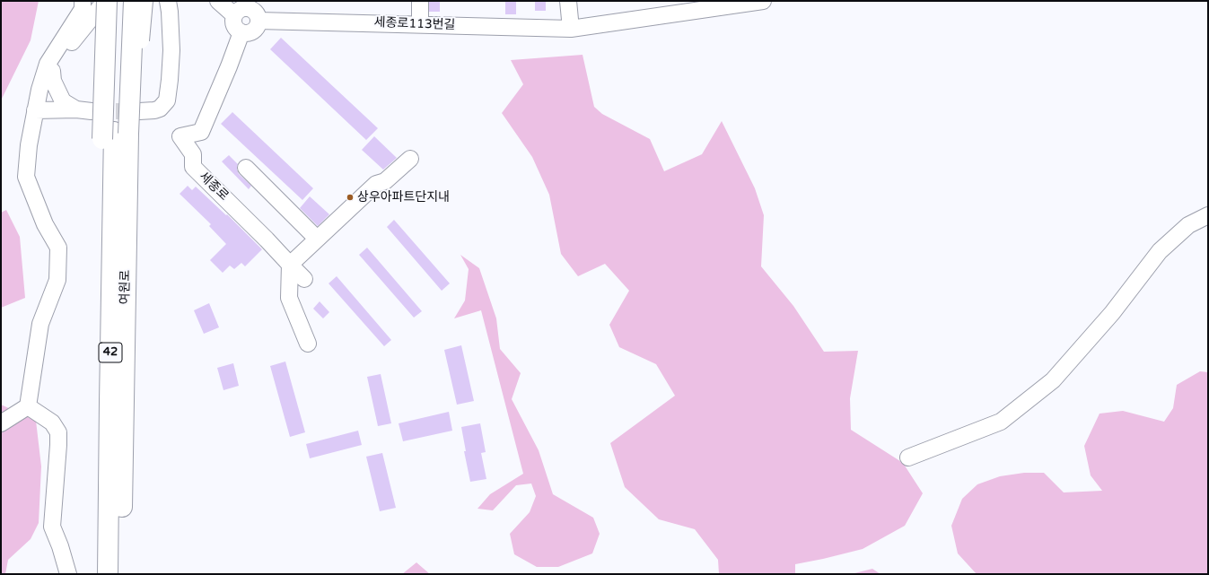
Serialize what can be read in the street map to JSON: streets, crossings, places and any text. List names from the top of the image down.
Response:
{
  "streets": {
    "highway": ["여원로", "42"],
    "street": ["세종로113번길", "세종로"]
  },
  "crossings": [
    ["세종로113번길", "세종로"]
  ],
  "places": ["상우아파트단지내"]
}
